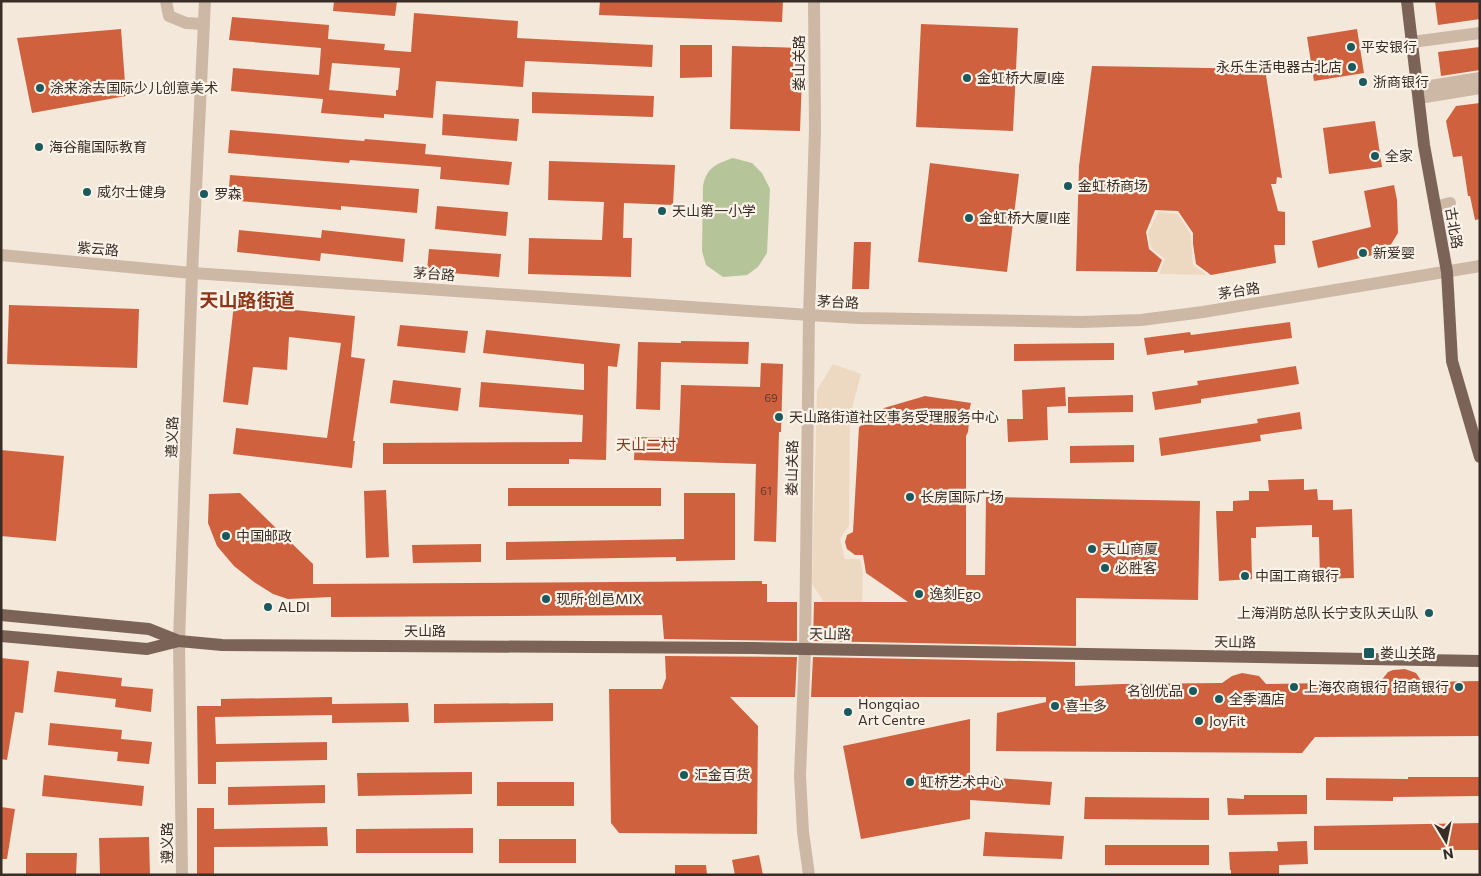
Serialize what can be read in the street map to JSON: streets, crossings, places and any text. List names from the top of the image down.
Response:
{
  "streets": {
    "main road": ["古北路", "天山路"],
    "street": [
      "娄山关路",
      "紫云路",
      "茅台路",
      "遵义路"
    ]
  },
  "crossings": [
    ["娄山关路", "茅台路"],
    ["娄山关路", "天山路"],
    ["古北路", "茅台路"],
    ["紫云路", "茅台路"],
    ["紫云路", "遵义路"],
    ["茅台路", "遵义路"],
    ["遵义路", "天山路"]
  ],
  "districts": ["天山路街道", "天山二村"],
  "places": {
    "other": [
      "平安银行",
      "永乐生活电器古北店",
      "金虹桥大厦I座",
      "浙商银行",
      "涂来涂去国际少儿创意美术",
      "海谷龍国际教育",
      "全家",
      "金虹桥商场",
      "威尔士健身",
      "罗森",
      "天山第一小学",
      "金虹桥大厦II座",
      "新爱婴",
      "天山路街道社区事务受理服务中心",
      "长房国际广场",
      "中国邮政",
      "天山商厦",
      "必胜客",
      "中国工商银行",
      "逸刻Ego",
      "现所·创邑MIX",
      "ALDI",
      "上海消防总队长宁支队天山队",
      "上海农商银行",
      "招商银行",
      "名创优品",
      "全季酒店",
      "喜士多",
      "Hongqiao Art Centre",
      "JoyFit",
      "汇金百货",
      "虹桥艺术中心"
    ],
    "transit": ["娄山关路"]
  },
  "house_numbers": ["69", "61"],
  "north": "bottom"
}
